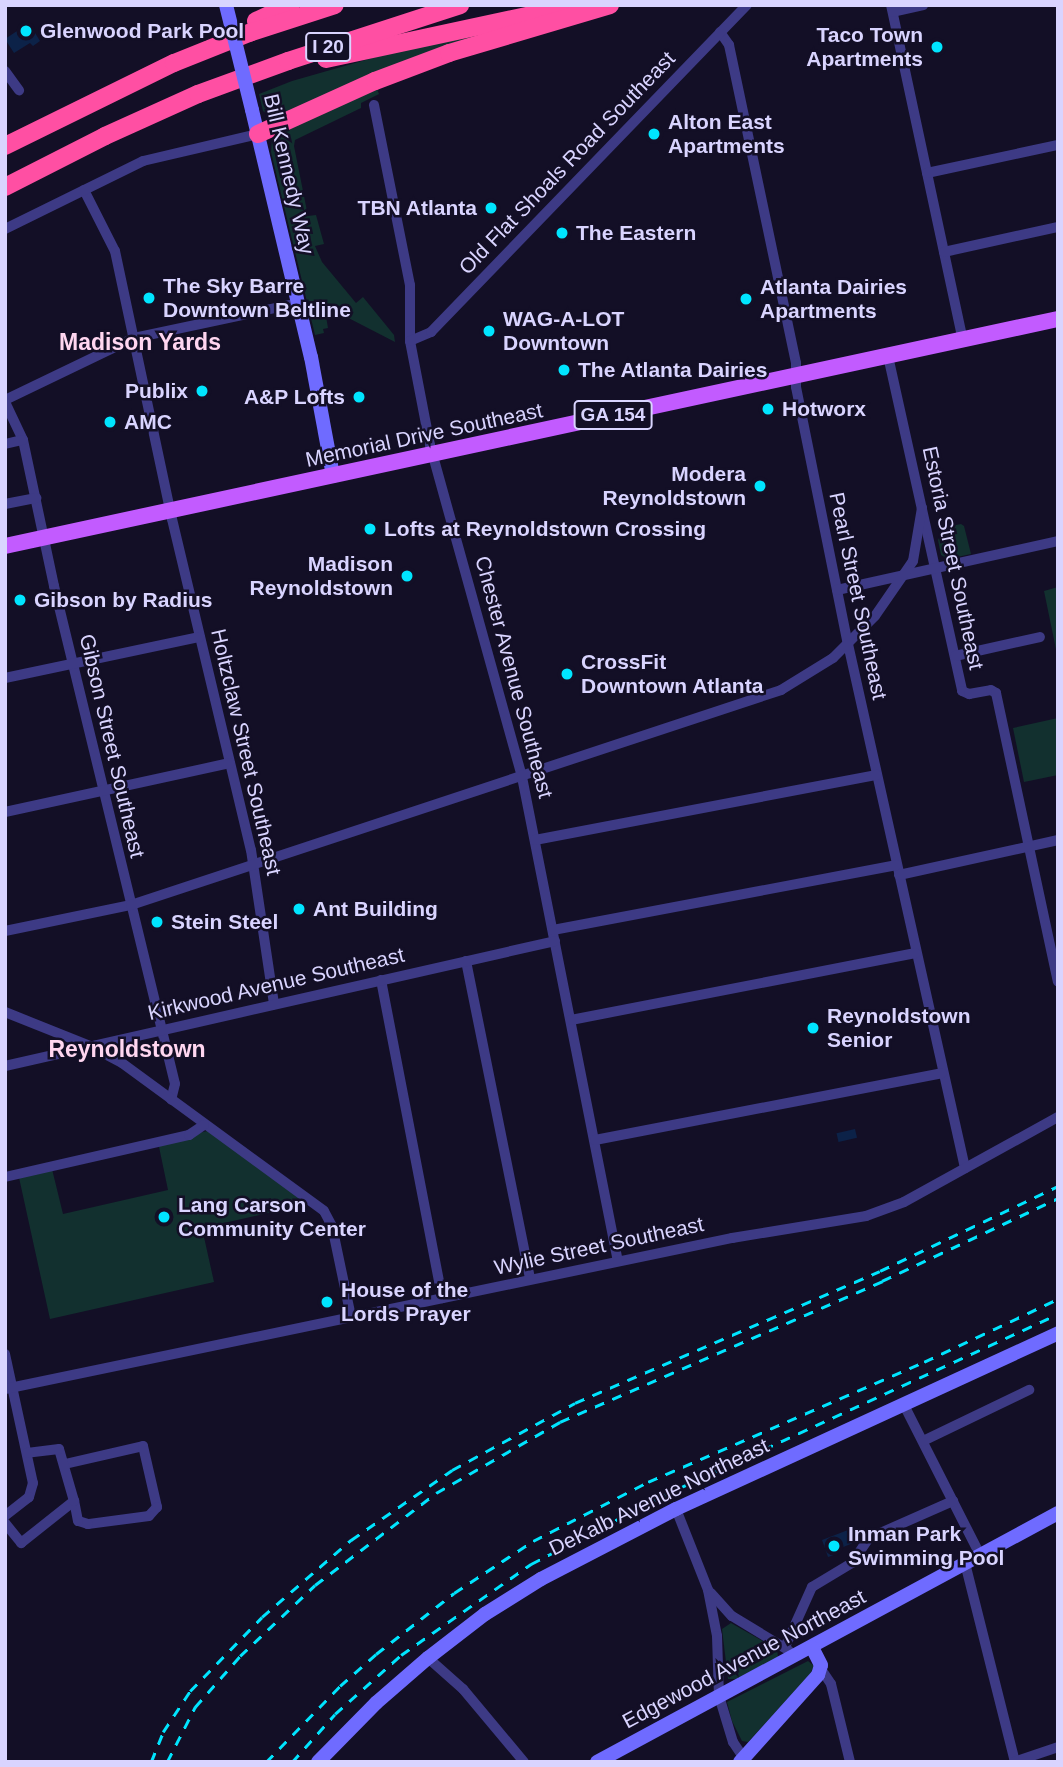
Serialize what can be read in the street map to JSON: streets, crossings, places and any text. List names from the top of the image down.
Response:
{
  "streets": {
    "highway": ["I 20"],
    "main road": [
      "Bill Kennedy Way",
      "GA 154",
      "Memorial Drive Southeast",
      "DeKalb Avenue Northeast",
      "Edgewood Avenue Northeast"
    ],
    "street": [
      "Old Flat Shoals Road Southeast",
      "Estoria Street Southeast",
      "Pearl Street Southeast",
      "Chester Avenue Southeast",
      "Gibson Street Southeast",
      "Holtzclaw Street Southeast",
      "Kirkwood Avenue Southeast",
      "Wylie Street Southeast"
    ]
  },
  "crossings": [
    ["Old Flat Shoals Road Southeast", "Pearl Street Southeast"],
    ["Old Flat Shoals Road Southeast", "Chester Avenue Southeast"],
    ["Bill Kennedy Way", "Memorial Drive Southeast"],
    ["Memorial Drive Southeast", "Estoria Street Southeast"],
    ["Memorial Drive Southeast", "Pearl Street Southeast"],
    ["Memorial Drive Southeast", "Chester Avenue Southeast"],
    ["Memorial Drive Southeast", "Gibson Street Southeast"],
    ["Memorial Drive Southeast", "Holtzclaw Street Southeast"],
    ["Pearl Street Southeast", "Wylie Street Southeast"],
    ["Chester Avenue Southeast", "Kirkwood Avenue Southeast"],
    ["Chester Avenue Southeast", "Wylie Street Southeast"],
    ["Gibson Street Southeast", "Kirkwood Avenue Southeast"],
    ["Holtzclaw Street Southeast", "Kirkwood Avenue Southeast"]
  ],
  "districts": ["Madison Yards", "Reynoldstown"],
  "places": [
    "Glenwood Park Pool",
    "Taco Town Apartments",
    "Alton East Apartments",
    "TBN Atlanta",
    "The Eastern",
    "The Sky Barre Downtown Beltline",
    "Atlanta Dairies Apartments",
    "WAG-A-LOT Downtown",
    "The Atlanta Dairies",
    "Publix",
    "A&P Lofts",
    "Hotworx",
    "AMC",
    "Modera Reynoldstown",
    "Lofts at Reynoldstown Crossing",
    "Madison Reynoldstown",
    "Gibson by Radius",
    "CrossFit Downtown Atlanta",
    "Ant Building",
    "Stein Steel",
    "Reynoldstown Senior",
    "Lang Carson Community Center",
    "House of the Lords Prayer",
    "Inman Park Swimming Pool"
  ]
}
